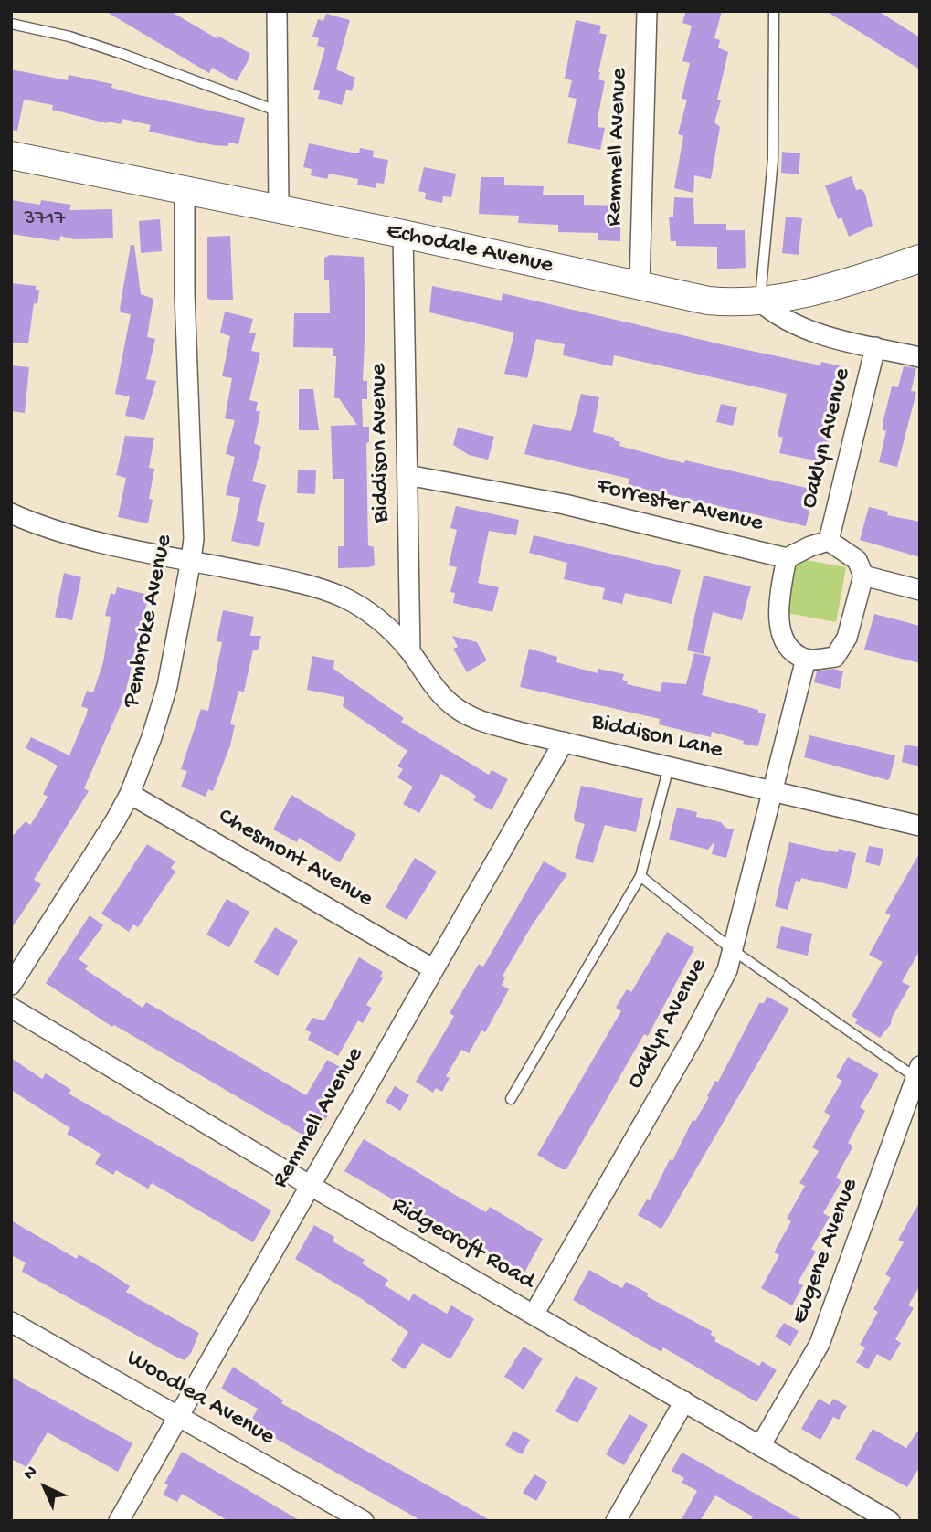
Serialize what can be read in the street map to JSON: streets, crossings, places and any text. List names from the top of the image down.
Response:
{
  "streets": {
    "main road": ["Echodale Avenue"],
    "street": [
      "Remmell Avenue",
      "Oaklyn Avenue",
      "Biddison Avenue",
      "Forrester Avenue",
      "Pembroke Avenue",
      "Biddison Lane",
      "Chesmont Avenue",
      "Ridgecroft Road",
      "Eugene Avenue",
      "Woodlea Avenue"
    ]
  },
  "crossings": [
    ["Remmell Avenue", "Echodale Avenue"],
    ["Remmell Avenue", "Biddison Lane"],
    ["Remmell Avenue", "Chesmont Avenue"],
    ["Remmell Avenue", "Ridgecroft Road"],
    ["Remmell Avenue", "Woodlea Avenue"],
    ["Echodale Avenue", "Biddison Avenue"],
    ["Echodale Avenue", "Pembroke Avenue"],
    ["Oaklyn Avenue", "Forrester Avenue"],
    ["Oaklyn Avenue", "Biddison Lane"],
    ["Oaklyn Avenue", "Ridgecroft Road"],
    ["Biddison Avenue", "Forrester Avenue"],
    ["Biddison Avenue", "Biddison Lane"],
    ["Pembroke Avenue", "Biddison Lane"],
    ["Pembroke Avenue", "Chesmont Avenue"],
    ["Ridgecroft Road", "Eugene Avenue"]
  ],
  "house_numbers": ["3717"],
  "north": "top left"
}
